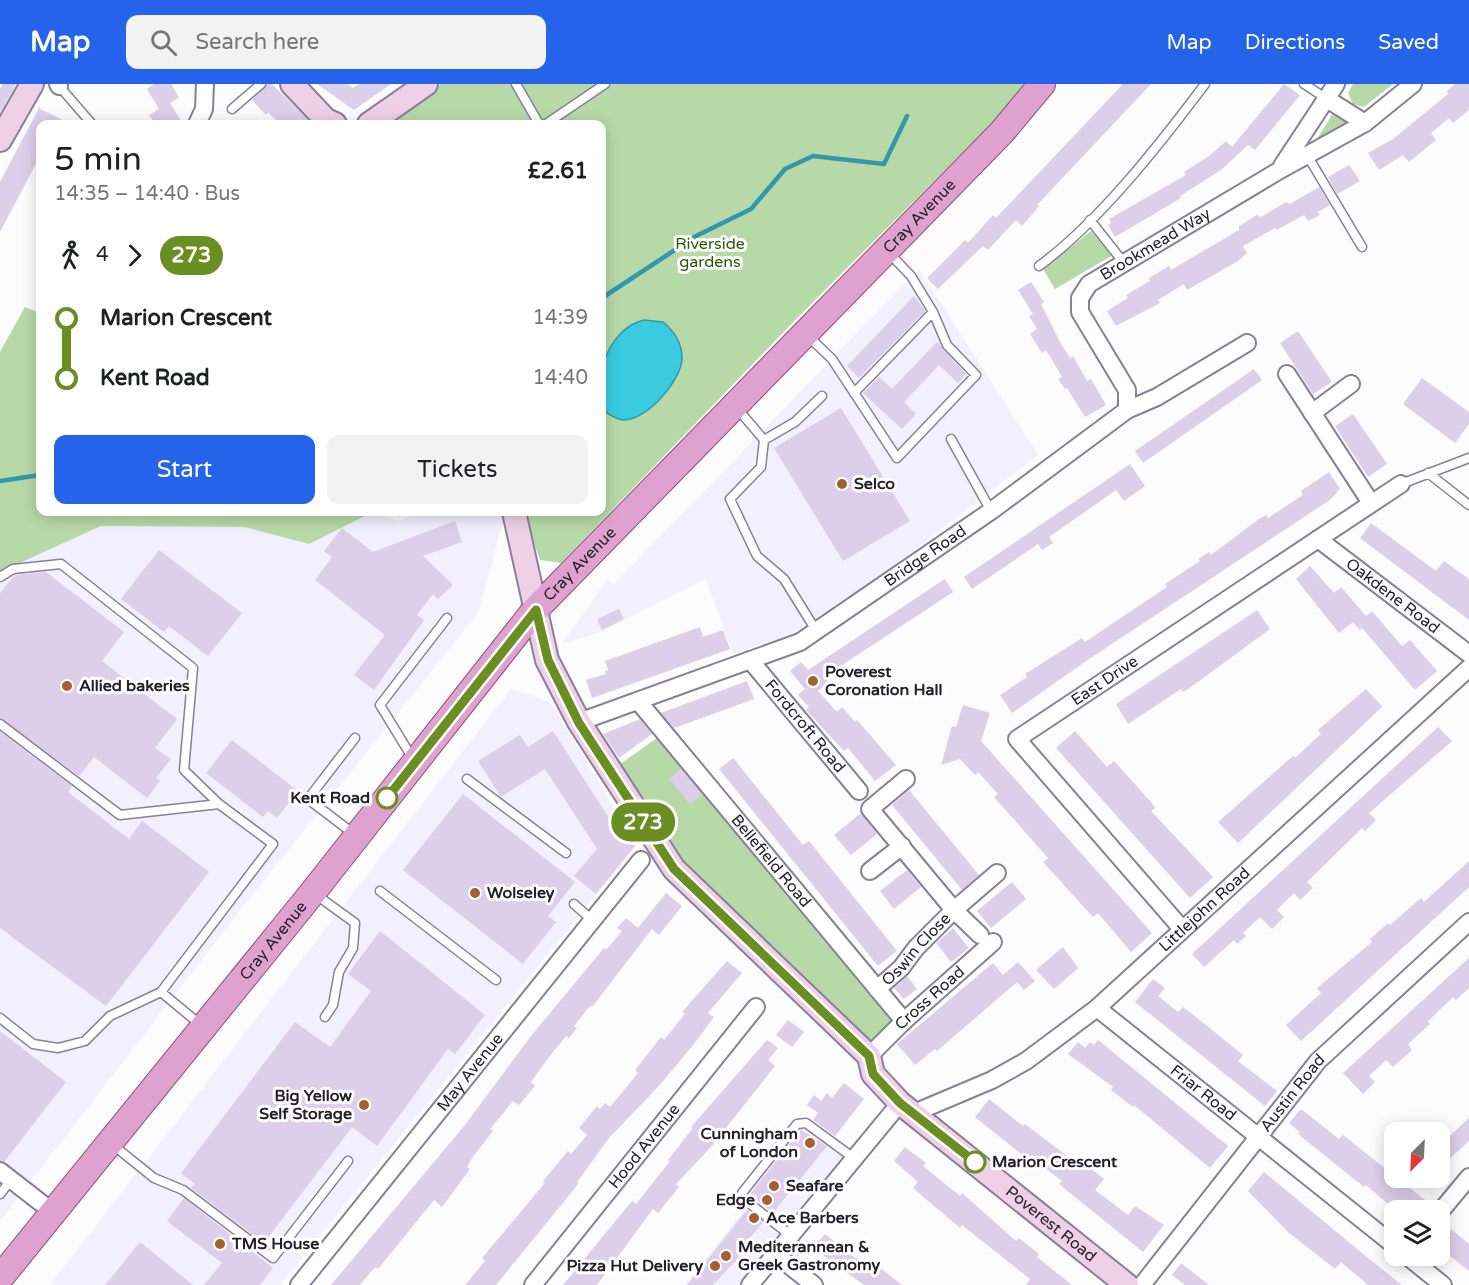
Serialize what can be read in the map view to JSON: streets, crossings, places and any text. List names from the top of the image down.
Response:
{
  "streets": {
    "main road": ["Cray Avenue"],
    "street": [
      "Brookmead Way",
      "Bridge Road",
      "Oakdene Road",
      "East Drive",
      "Fordcroft Road",
      "Bellefield Road",
      "Littlejohn Road",
      "Oswin Close",
      "Cross Road",
      "May Avenue",
      "Austin Road",
      "Friar Road",
      "Hood Avenue",
      "Poverest Road"
    ]
  },
  "crossings": [
    ["Cray Avenue", "Poverest Road"],
    ["Brookmead Way", "Bridge Road"],
    ["Bridge Road", "Fordcroft Road"],
    ["Bridge Road", "Bellefield Road"],
    ["Bridge Road", "Poverest Road"],
    ["Oakdene Road", "East Drive"],
    ["East Drive", "Littlejohn Road"],
    ["Bellefield Road", "Oswin Close"],
    ["Bellefield Road", "Cross Road"],
    ["Littlejohn Road", "Friar Road"],
    ["Littlejohn Road", "Poverest Road"],
    ["Oswin Close", "Cross Road"],
    ["Cross Road", "Poverest Road"],
    ["Austin Road", "Friar Road"]
  ],
  "parks": ["Riverside gardens"],
  "places": [
    "Selco",
    "Poverest Coronation Hall",
    "Allied bakeries",
    "Kent Road",
    "Wolseley",
    "Big Yellow Self Storage",
    "Cunningham of London",
    "Marion Crescent",
    "Seafare",
    "Edge",
    "Ace Barbers",
    "TMS House",
    "Mediterannean & Greek Gastronomy",
    "Pizza Hut Delivery"
  ],
  "lines": ["bus line 273"],
  "north": "bottom left",
  "page": {
    "header": "Map",
    "search": "Search here",
    "nav": ["Map", "Directions", "Saved"],
    "on_map": "273",
    "heading": ["5 min", "14:35 – 14:40 · Bus", "£2.61"],
    "legs": ["4", "273"],
    "list": [
      {
        "name": "Marion Crescent",
        "value": "14:39"
      },
      {
        "name": "Kent Road",
        "value": "14:40"
      }
    ],
    "buttons": ["Start", "Tickets"]
  }
}
